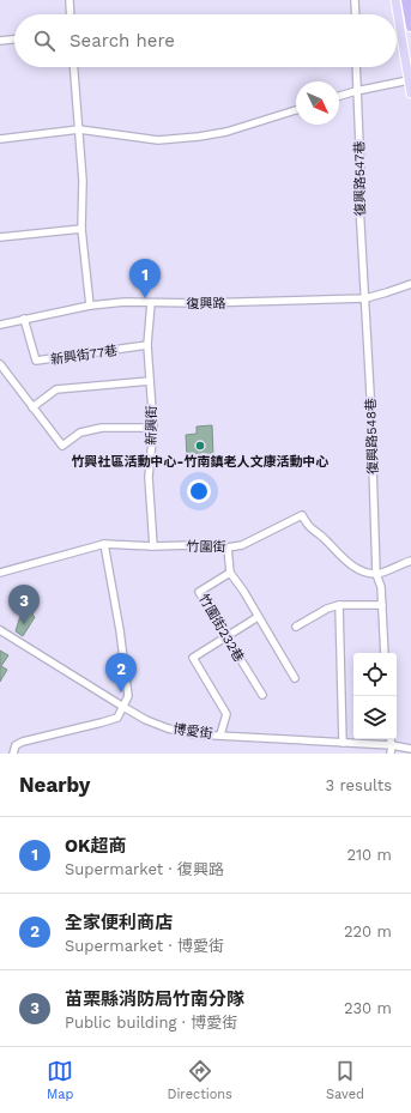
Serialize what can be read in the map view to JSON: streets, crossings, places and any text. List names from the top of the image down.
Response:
{
  "streets": {
    "street": [
      "復興路547巷",
      "復興路",
      "新興街77巷",
      "新興街",
      "復興路548巷",
      "竹圍街",
      "竹圍街232巷",
      "博愛街"
    ]
  },
  "crossings": [
    ["復興路547巷", "復興路"],
    ["復興路547巷", "復興路548巷"],
    ["復興路", "新興街77巷"],
    ["復興路", "新興街"],
    ["復興路", "復興路548巷"],
    ["新興街77巷", "新興街"],
    ["新興街", "竹圍街"],
    ["復興路548巷", "竹圍街"]
  ],
  "places": ["竹興社區活動中心-竹南鎮老人文康活動中心"],
  "north": "bottom right",
  "page": {
    "search": "Search here",
    "pins": ["1", "3", "2"],
    "heading": ["Nearby", "3 results"],
    "list": [
      {
        "mark": "1",
        "name": "OK超商",
        "note": "Supermarket · 復興路",
        "value": "210 m"
      },
      {
        "mark": "2",
        "name": "全家便利商店",
        "note": "Supermarket · 博愛街",
        "value": "220 m"
      },
      {
        "mark": "3",
        "name": "苗栗縣消防局竹南分隊",
        "note": "Public building · 博愛街",
        "value": "230 m"
      }
    ],
    "nav": ["Map", "Directions", "Saved"]
  }
}
